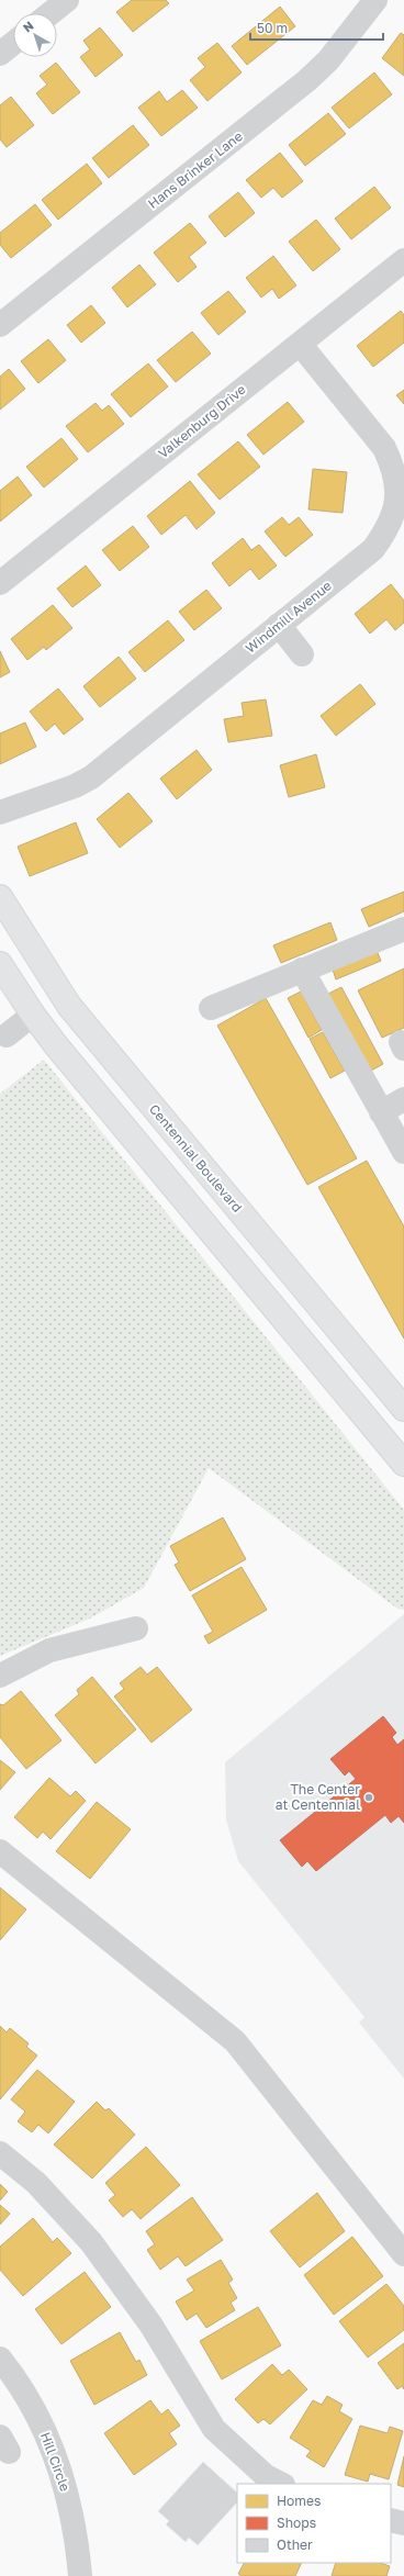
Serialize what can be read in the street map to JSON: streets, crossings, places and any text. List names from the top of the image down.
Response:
{
  "streets": {
    "main road": ["Centennial Boulevard"],
    "street": [
      "Hans Brinker Lane",
      "Valkenburg Drive",
      "Windmill Avenue",
      "Hill Circle"
    ]
  },
  "crossings": [
    ["Valkenburg Drive", "Windmill Avenue"]
  ],
  "places": ["The Center at Centennial"],
  "legend": ["Homes", "Shops", "Other"],
  "scale_bar": "50 m",
  "north": "top left"
}
